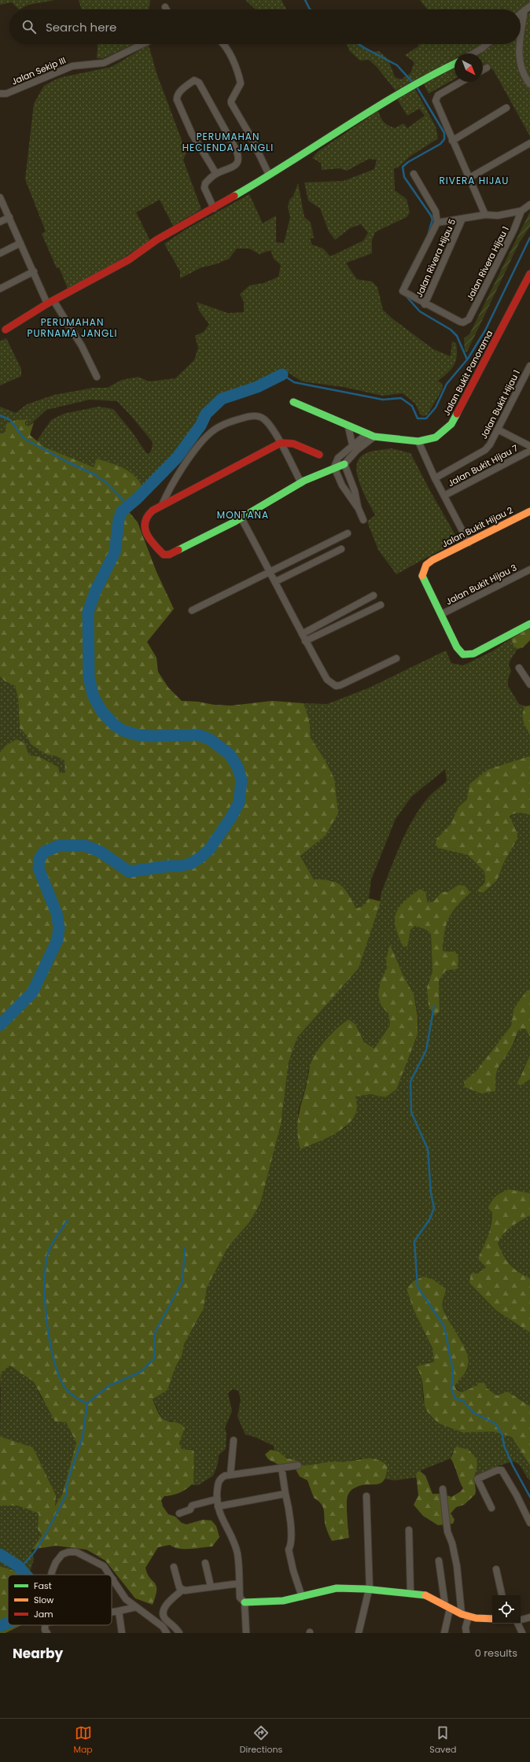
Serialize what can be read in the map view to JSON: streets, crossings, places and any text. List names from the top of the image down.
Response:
{
  "streets": {
    "street": [
      "Jalan Sekip III",
      "Jalan Rivera Hijau 5",
      "Jalan Rivera Hijau 1",
      "Jalan Bukit Panorama",
      "Jalan Bukit Hijau 1",
      "Jalan Bukit Hijau 7",
      "Jalan Bukit Hijau 2",
      "Jalan Bukit Hijau 3"
    ]
  },
  "crossings": [
    ["Jalan Rivera Hijau 5", "Jalan Rivera Hijau 1"],
    ["Jalan Bukit Hijau 2", "Jalan Bukit Hijau 3"]
  ],
  "districts": [
    "PERUMAHAN HECIENDA JANGLI",
    "RIVERA HIJAU",
    "PERUMAHAN PURNAMA JANGLI",
    "MONTANA"
  ],
  "legend": ["Fast", "Slow", "Jam"],
  "north": "bottom right",
  "page": {
    "search": "Search here",
    "heading": ["Nearby", "0 results"],
    "nav": ["Map", "Directions", "Saved"]
  }
}
